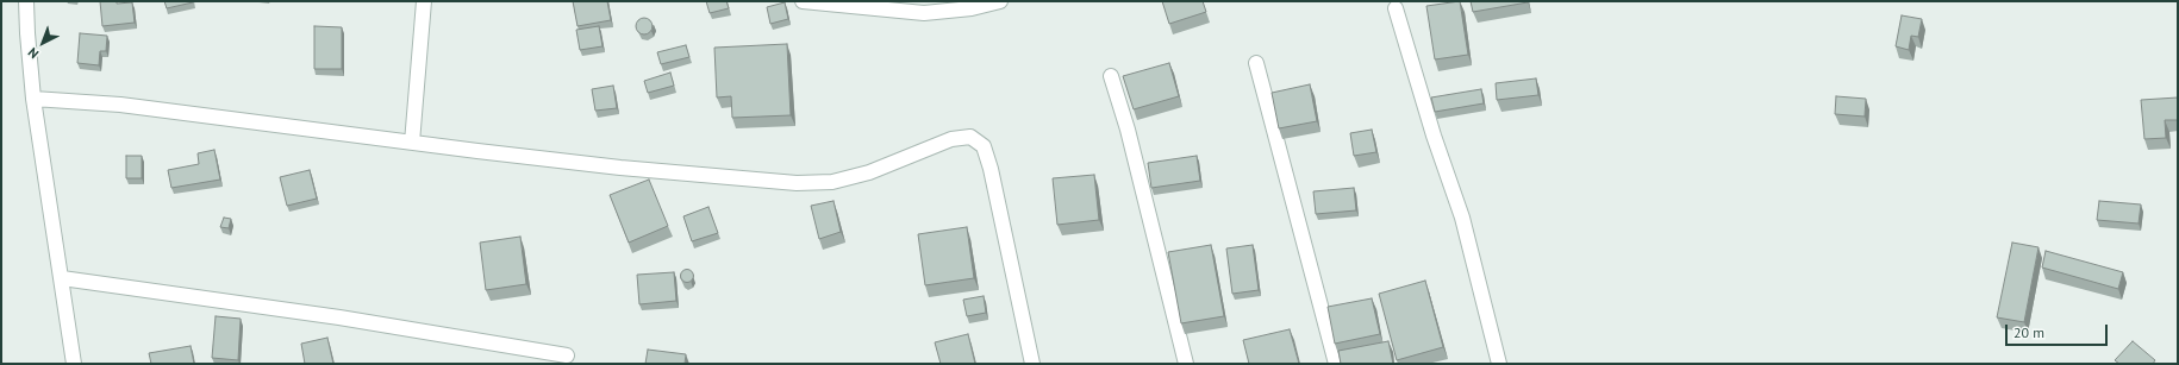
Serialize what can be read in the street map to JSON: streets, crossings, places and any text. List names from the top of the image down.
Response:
{
  "scale_bar": "20 m",
  "north": "bottom left"
}
